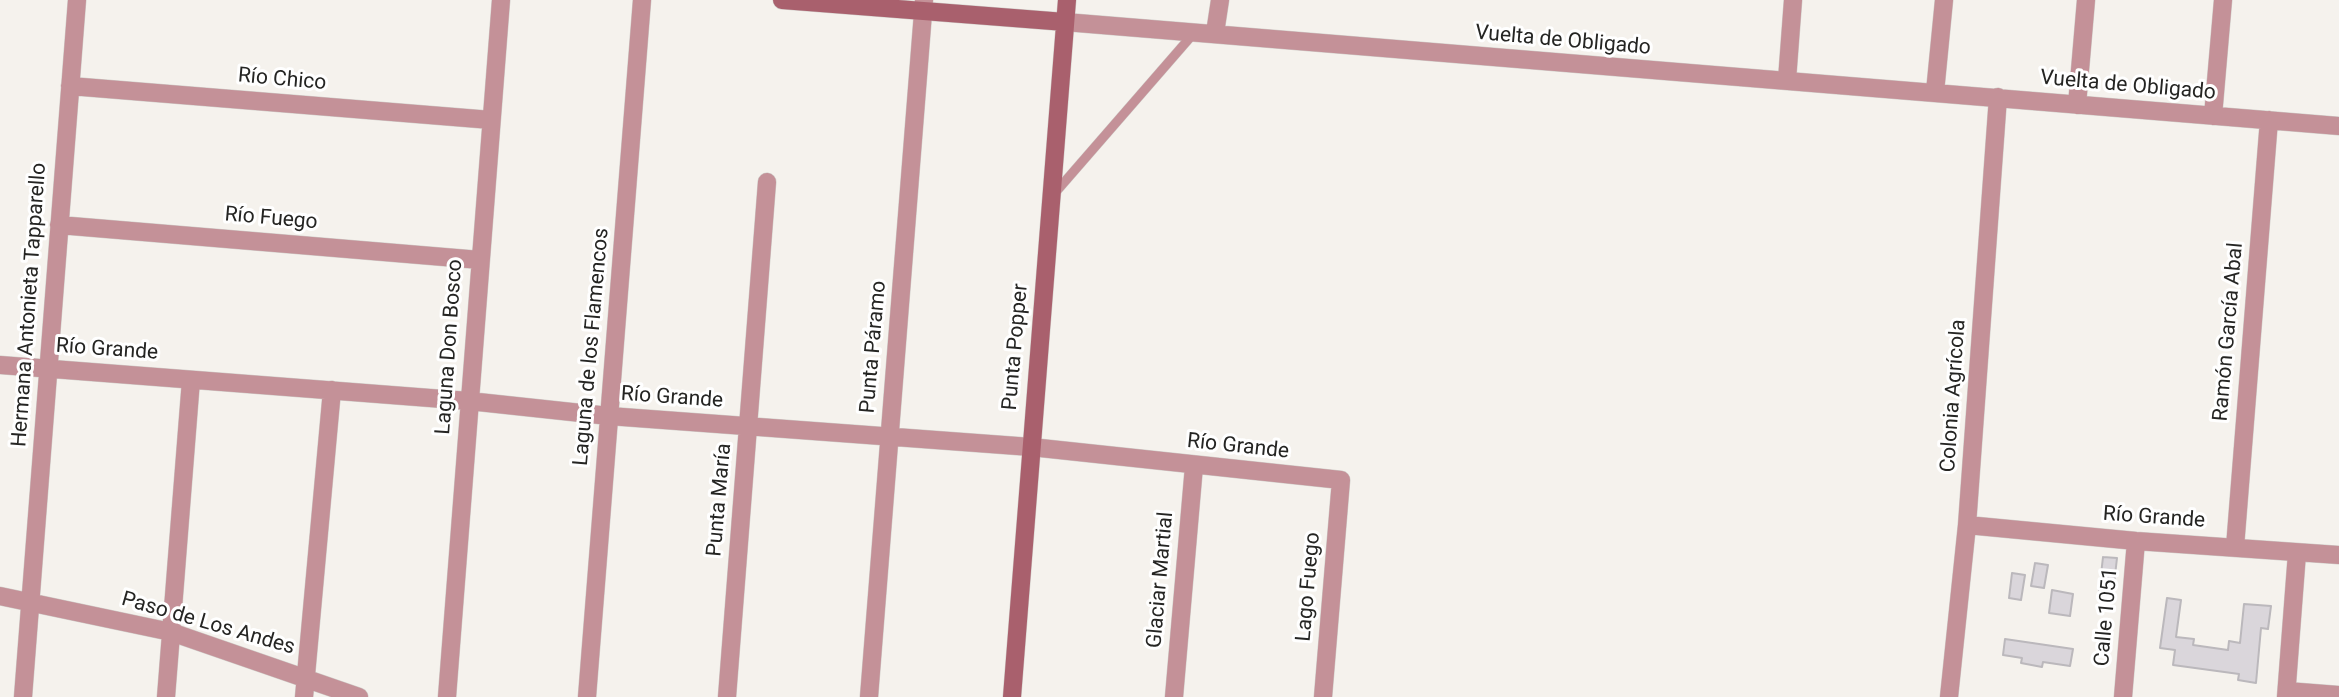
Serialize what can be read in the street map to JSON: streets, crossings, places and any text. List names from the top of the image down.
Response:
{
  "streets": {
    "street": [
      "Vuelta de Obligado",
      "Río Chico",
      "Río Fuego",
      "Hermana Antonieta Tapparello",
      "Ramón García Abal",
      "Laguna Don Bosco",
      "Laguna de los Flamencos",
      "Punta Páramo",
      "Punta Popper",
      "Río Grande",
      "Colonia Agrícola",
      "Punta María",
      "Glaciar Martial",
      "Lago Fuego",
      "Calle 1051",
      "Paso de Los Andes"
    ]
  },
  "crossings": [
    ["Vuelta de Obligado", "Ramón García Abal"],
    ["Vuelta de Obligado", "Punta Páramo"],
    ["Vuelta de Obligado", "Punta Popper"],
    ["Vuelta de Obligado", "Colonia Agrícola"],
    ["Río Chico", "Hermana Antonieta Tapparello"],
    ["Río Chico", "Laguna Don Bosco"],
    ["Río Fuego", "Hermana Antonieta Tapparello"],
    ["Río Fuego", "Laguna Don Bosco"],
    ["Hermana Antonieta Tapparello", "Río Grande"],
    ["Hermana Antonieta Tapparello", "Paso de Los Andes"],
    ["Ramón García Abal", "Río Grande"],
    ["Laguna Don Bosco", "Río Grande"],
    ["Laguna de los Flamencos", "Río Grande"],
    ["Punta Páramo", "Río Grande"],
    ["Punta Popper", "Río Grande"],
    ["Río Grande", "Colonia Agrícola"],
    ["Río Grande", "Punta María"],
    ["Río Grande", "Glaciar Martial"],
    ["Río Grande", "Lago Fuego"],
    ["Río Grande", "Calle 1051"]
  ]
}
